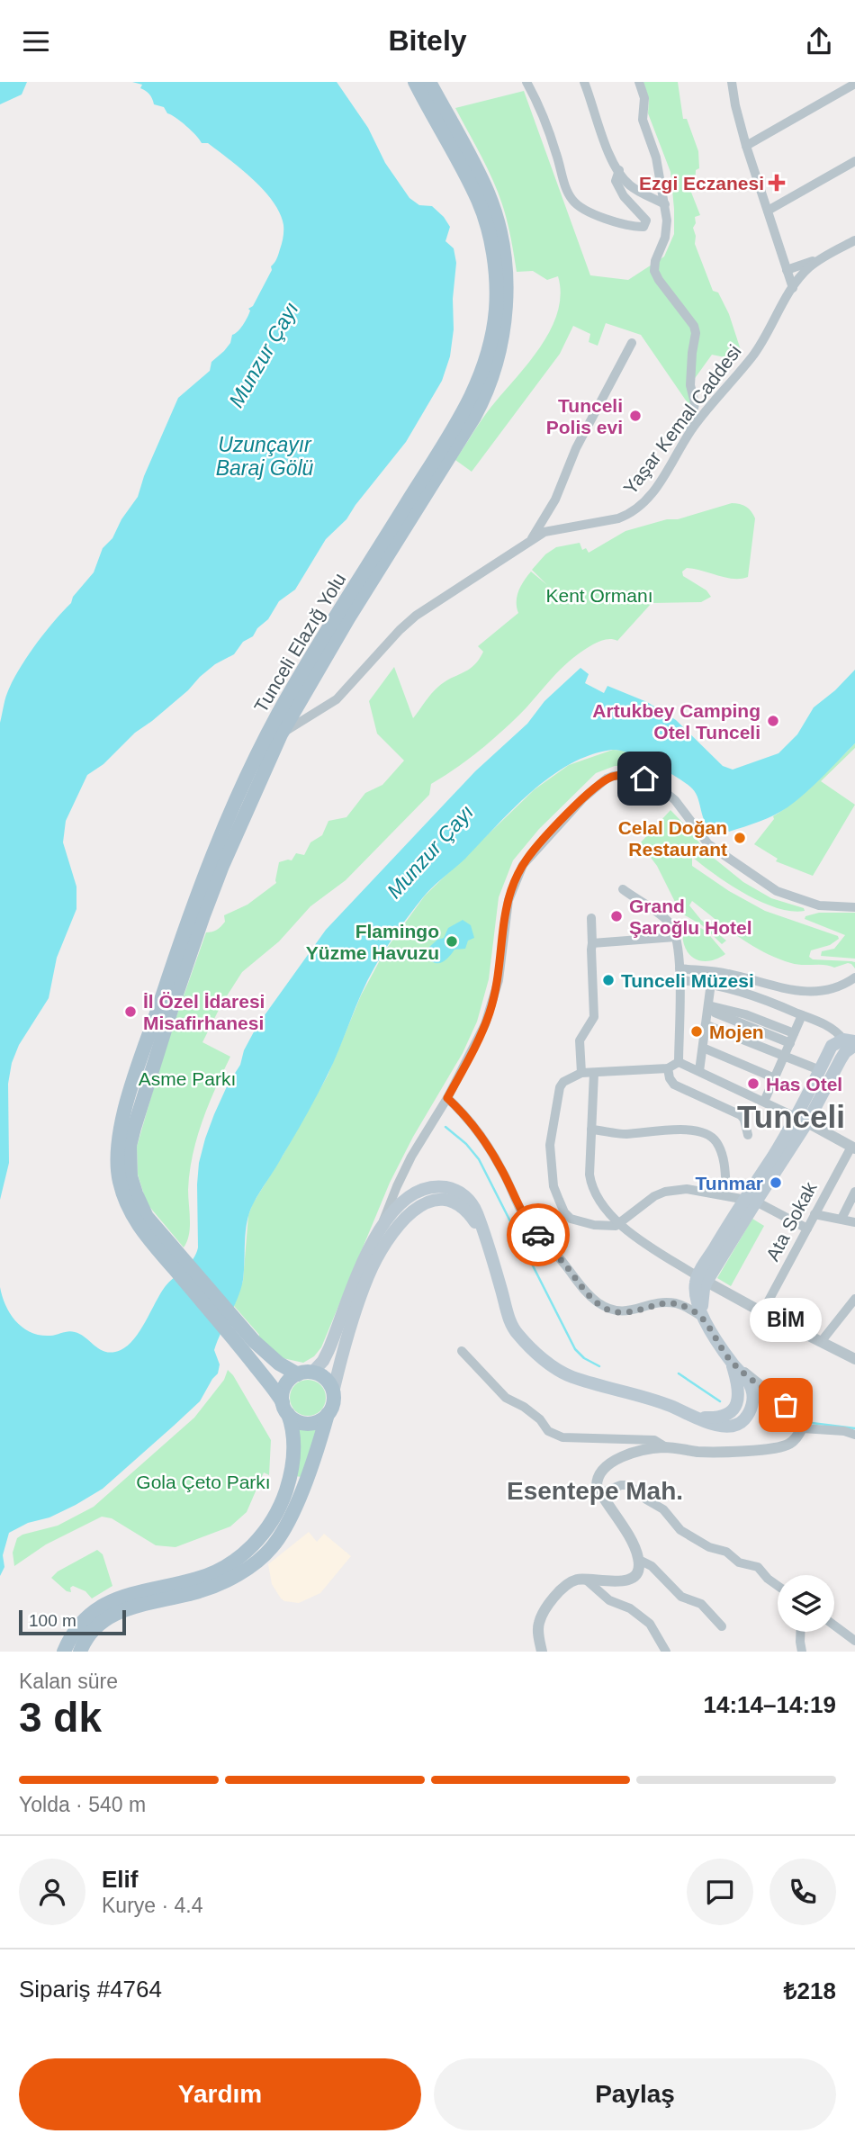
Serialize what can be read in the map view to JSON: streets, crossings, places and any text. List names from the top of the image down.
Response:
{
  "streets": {
    "main road": ["Tunceli Elazığ Yolu"],
    "street": ["Yaşar Kemal Caddesi", "Ata Sokak"]
  },
  "crossings": [
    ["Yaşar Kemal Caddesi", "Tunceli Elazığ Yolu"]
  ],
  "districts": ["Tunceli", "Esentepe Mah."],
  "water": ["Munzur Çayı", "Uzunçayır Baraj Gölü"],
  "parks": ["Kent Ormanı", "Asme Parkı", "Gola Çeto Parkı"],
  "places": {
    "health": ["Ezgi Eczanesi"],
    "other": [
      "Tunceli Polis evi",
      "Artukbey Camping Otel Tunceli",
      "Celal Doğan Restaurant",
      "Grand Şaroğlu Hotel",
      "Flamingo Yüzme Havuzu",
      "Tunceli Müzesi",
      "İl Özel İdaresi Misafirhanesi",
      "Mojen",
      "Has Otel",
      "Tunmar",
      "BİM"
    ]
  },
  "scale_bar": "100 m",
  "page": {
    "header": "Bitely",
    "bubble": "BİM",
    "scale": "100 m",
    "heading": ["3 dk", "Kalan süre", "14:14–14:19"],
    "panel": [
      "Elif",
      "Kurye · 4.4",
      "Sipariş #4764",
      "₺218"
    ],
    "bar": "Yolda · 540 m",
    "buttons": ["Yardım", "Paylaş"]
  }
}
